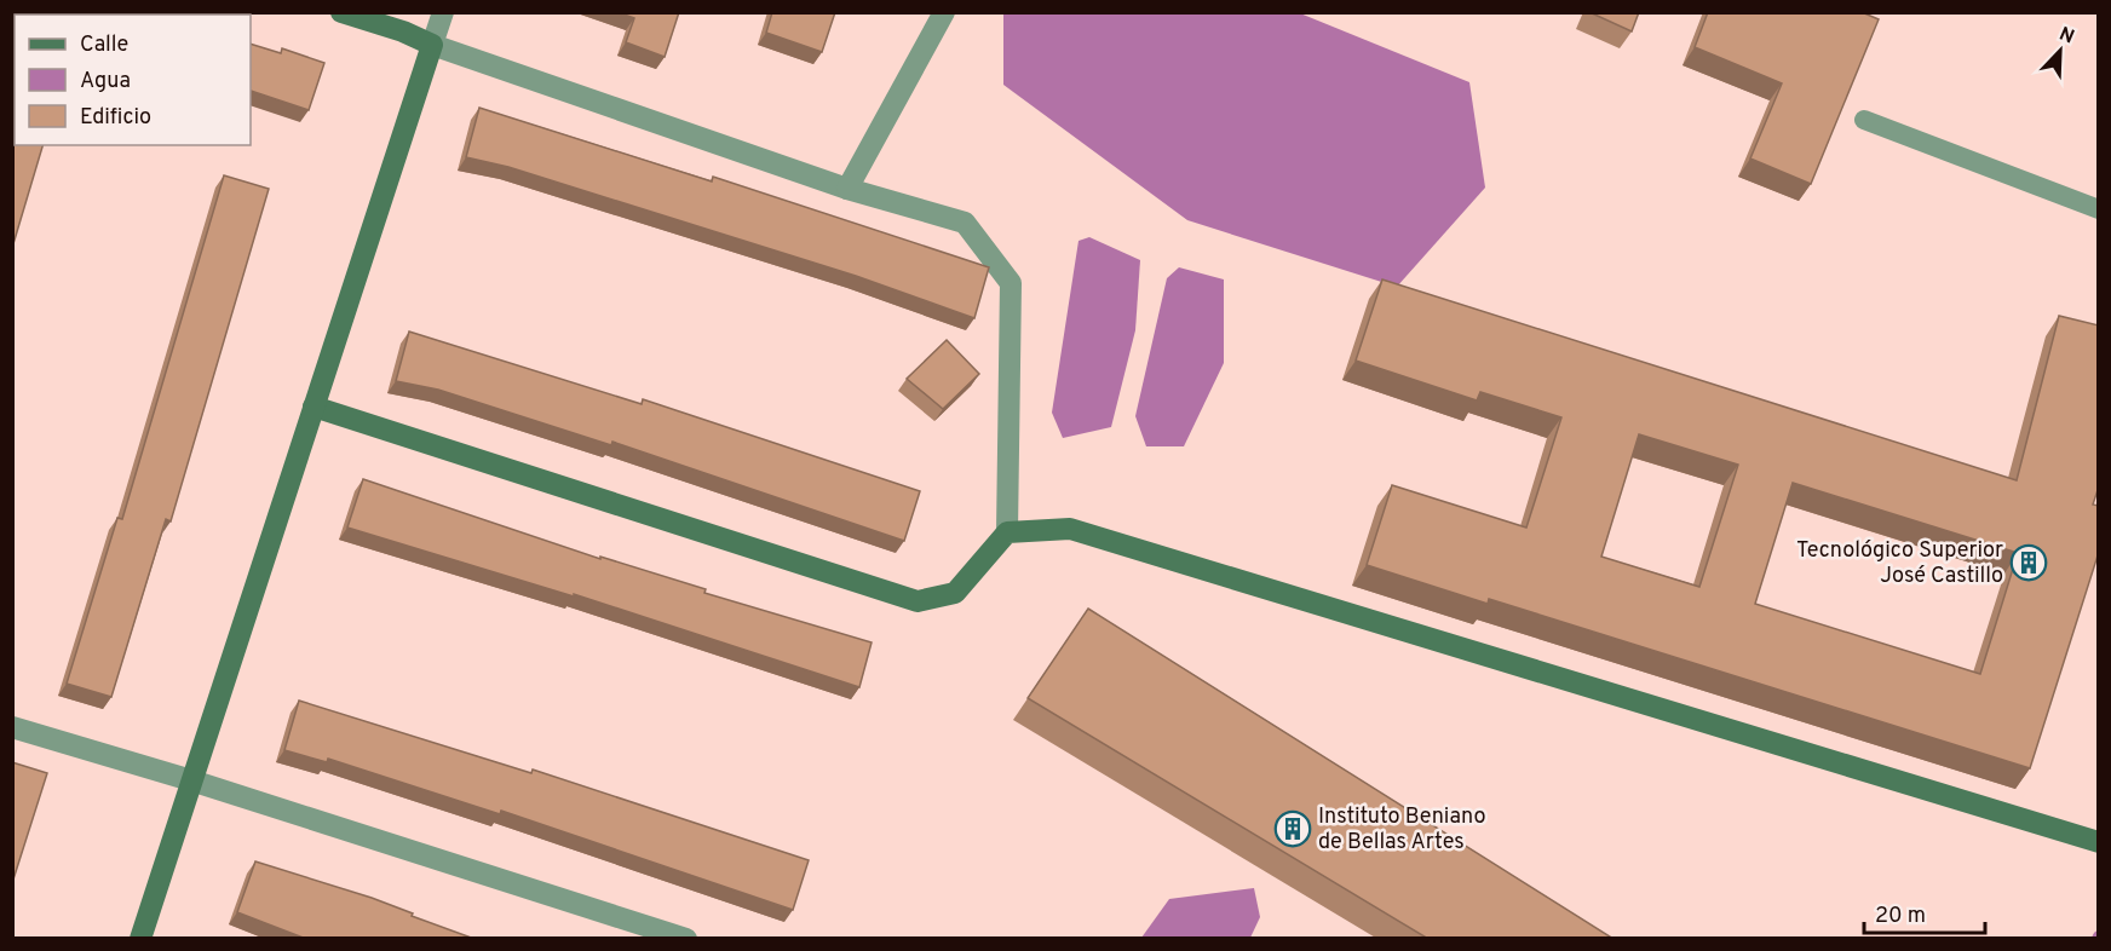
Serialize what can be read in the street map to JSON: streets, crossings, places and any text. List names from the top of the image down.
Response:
{
  "places": {
    "building": ["Tecnológico Superior José Castillo", "Instituto Beniano de Bellas Artes"]
  },
  "legend": ["Calle", "Agua", "Edificio"],
  "scale_bar": "20 m",
  "north": "top right"
}
